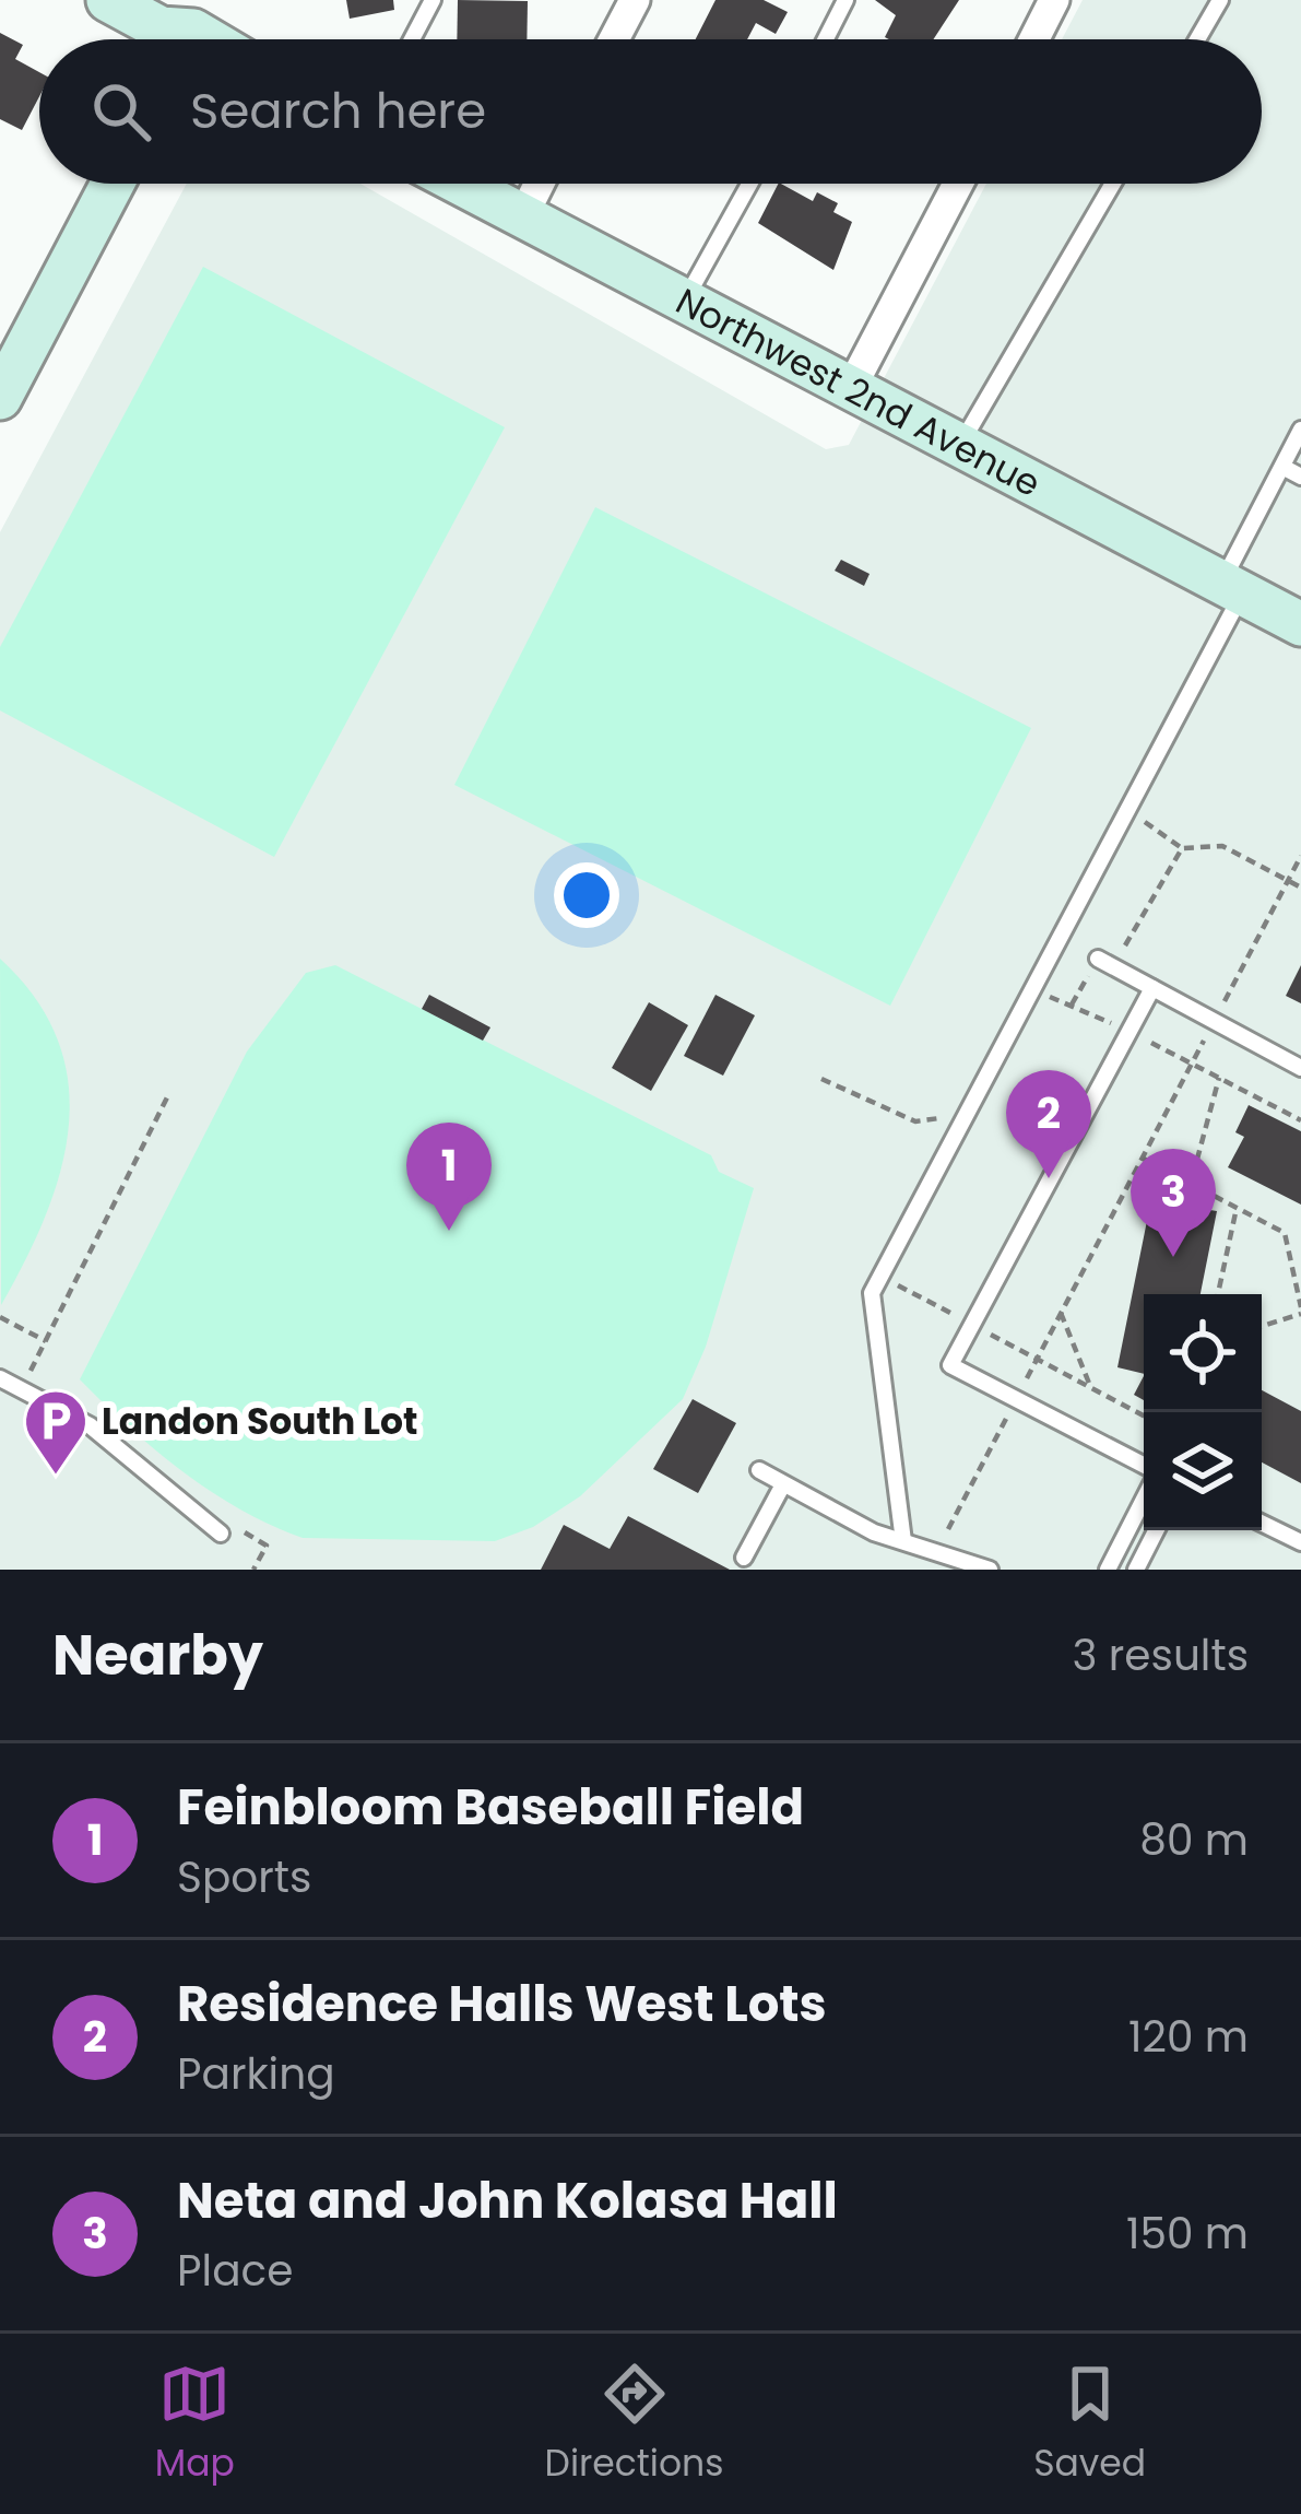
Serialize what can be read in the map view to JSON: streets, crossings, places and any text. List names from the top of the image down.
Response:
{
  "streets": {
    "street": ["Northwest 2nd Avenue"]
  },
  "places": {
    "parking": ["Landon South Lot"]
  },
  "page": {
    "search": "Search here",
    "pins": ["2", "1", "3"],
    "heading": ["Nearby", "3 results"],
    "list": [
      {
        "mark": "1",
        "name": "Feinbloom Baseball Field",
        "note": "Sports",
        "value": "80 m"
      },
      {
        "mark": "2",
        "name": "Residence Halls West Lots",
        "note": "Parking",
        "value": "120 m"
      },
      {
        "mark": "3",
        "name": "Neta and John Kolasa Hall",
        "note": "Place",
        "value": "150 m"
      }
    ],
    "nav": ["Map", "Directions", "Saved"]
  }
}
